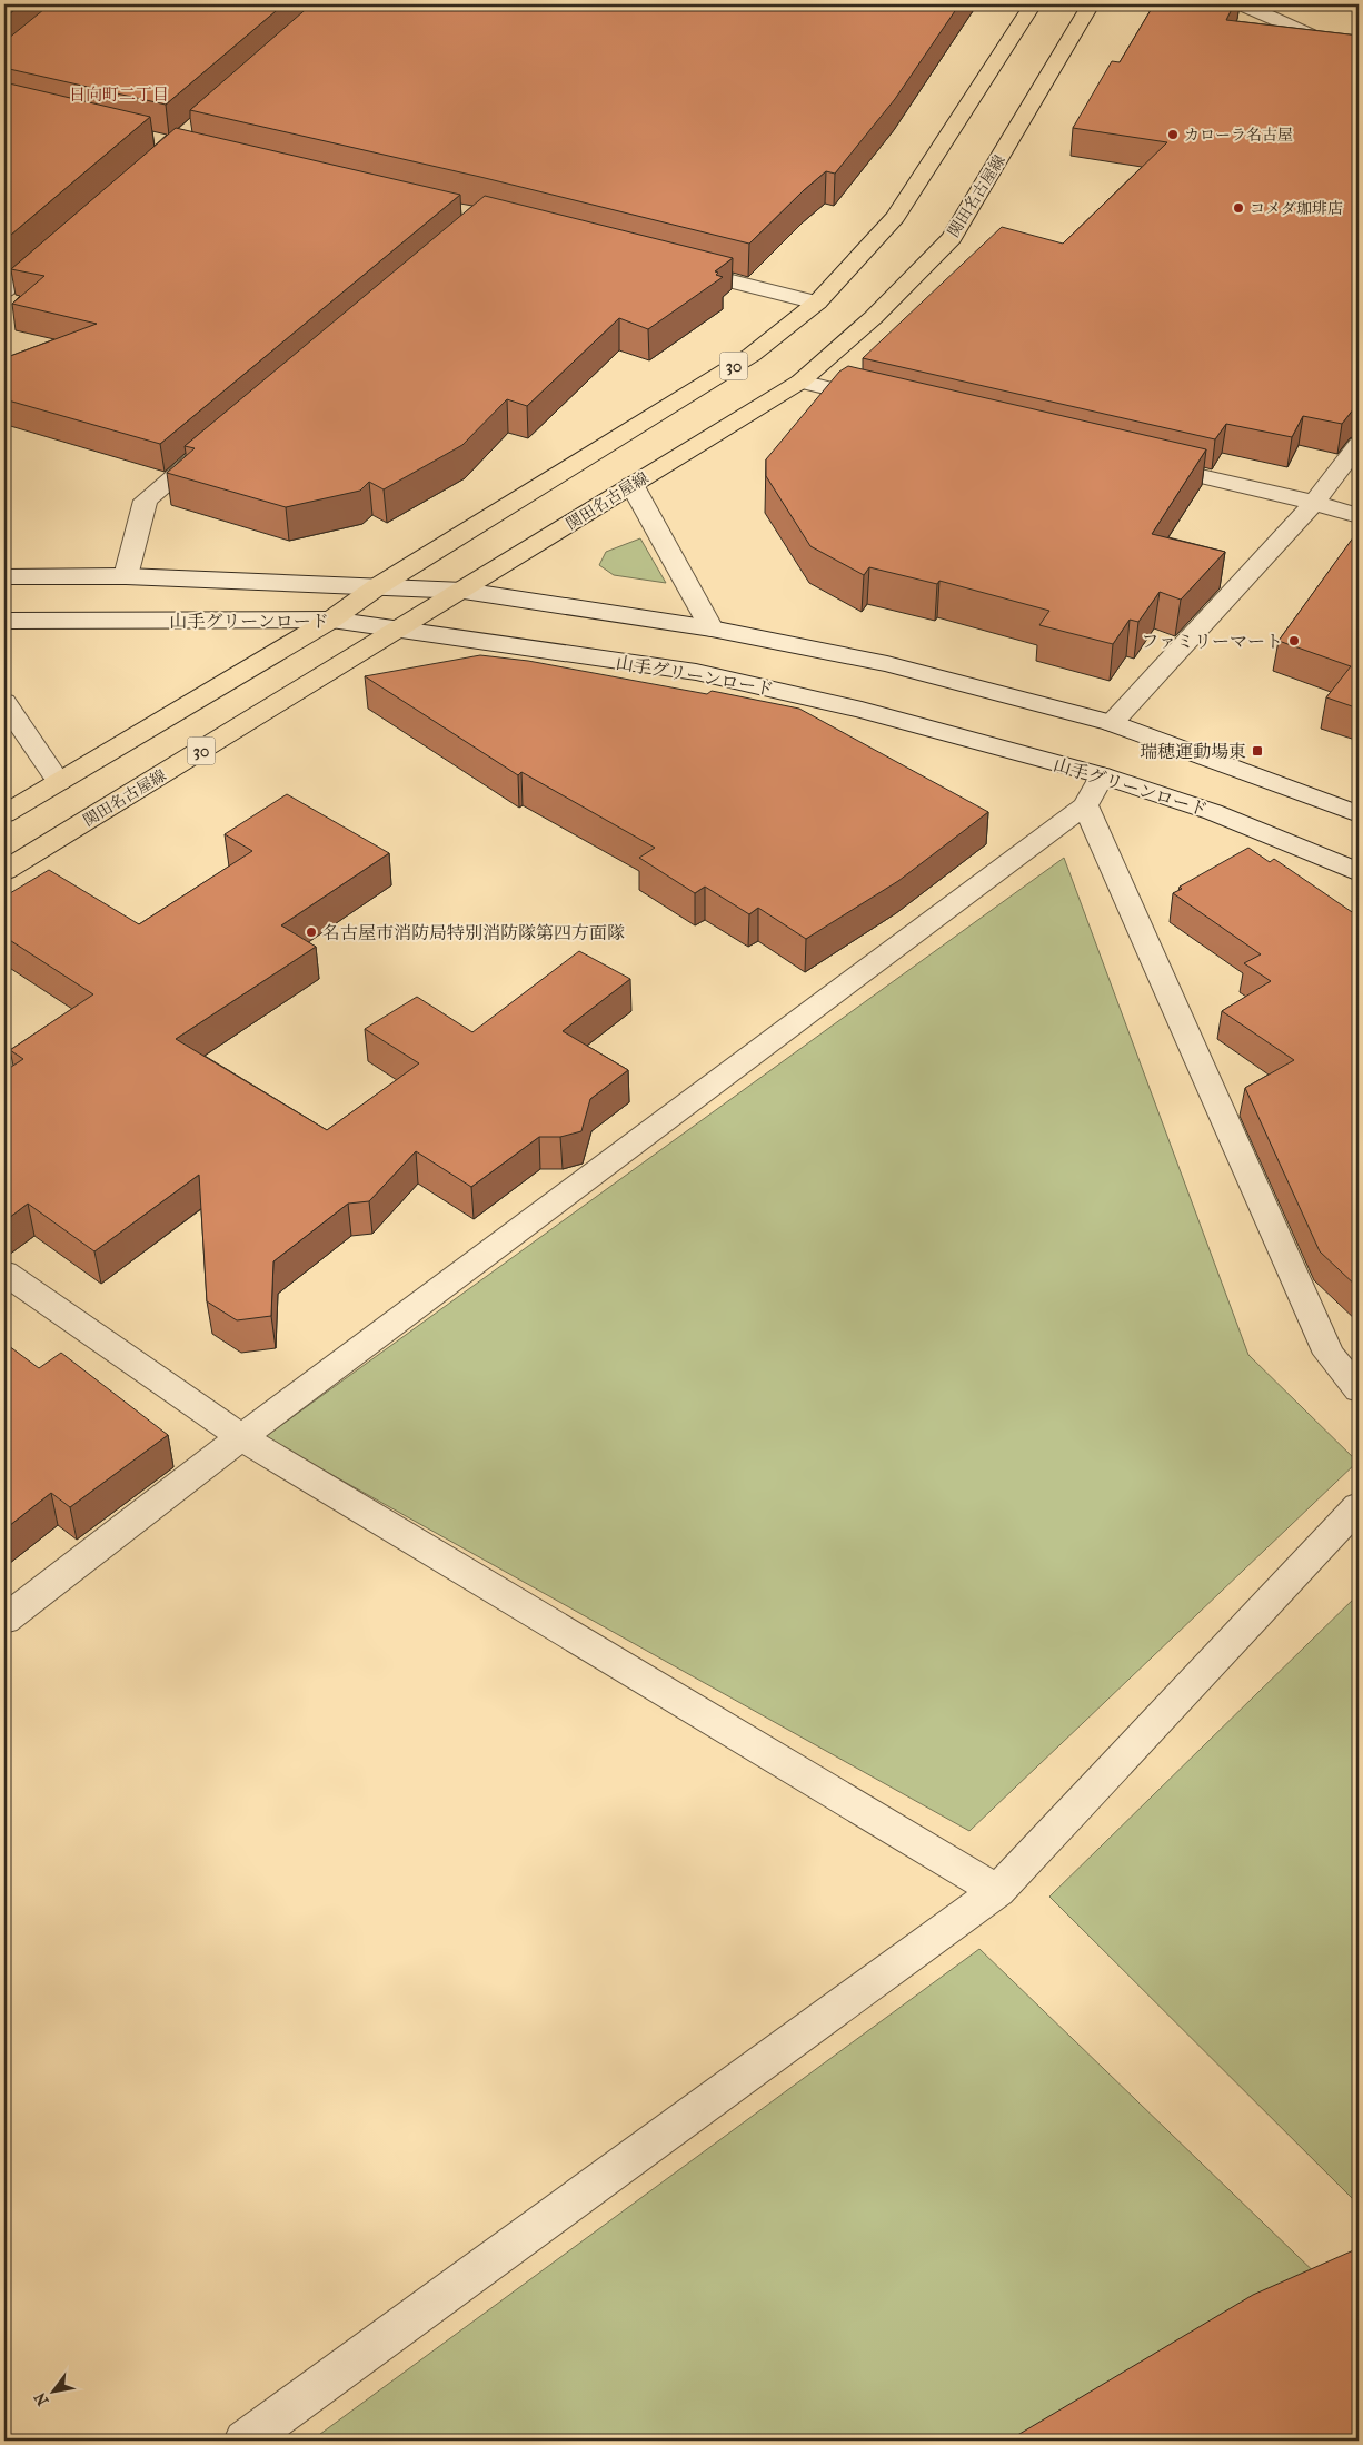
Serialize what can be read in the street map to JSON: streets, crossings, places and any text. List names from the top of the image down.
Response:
{
  "streets": {
    "main road": ["関田名古屋線", "30"],
    "street": ["山手グリーンロード"]
  },
  "crossings": [
    ["関田名古屋線", "山手グリーンロード"],
    ["30", "山手グリーンロード"]
  ],
  "districts": ["日向町二丁目"],
  "places": {
    "other": [
      "カローラ名古屋",
      "コメダ珈琲店",
      "ファミリーマート",
      "名古屋市消防局特別消防隊第四方面隊"
    ],
    "transit": ["瑞穂運動場東"]
  },
  "north": "bottom left"
}
